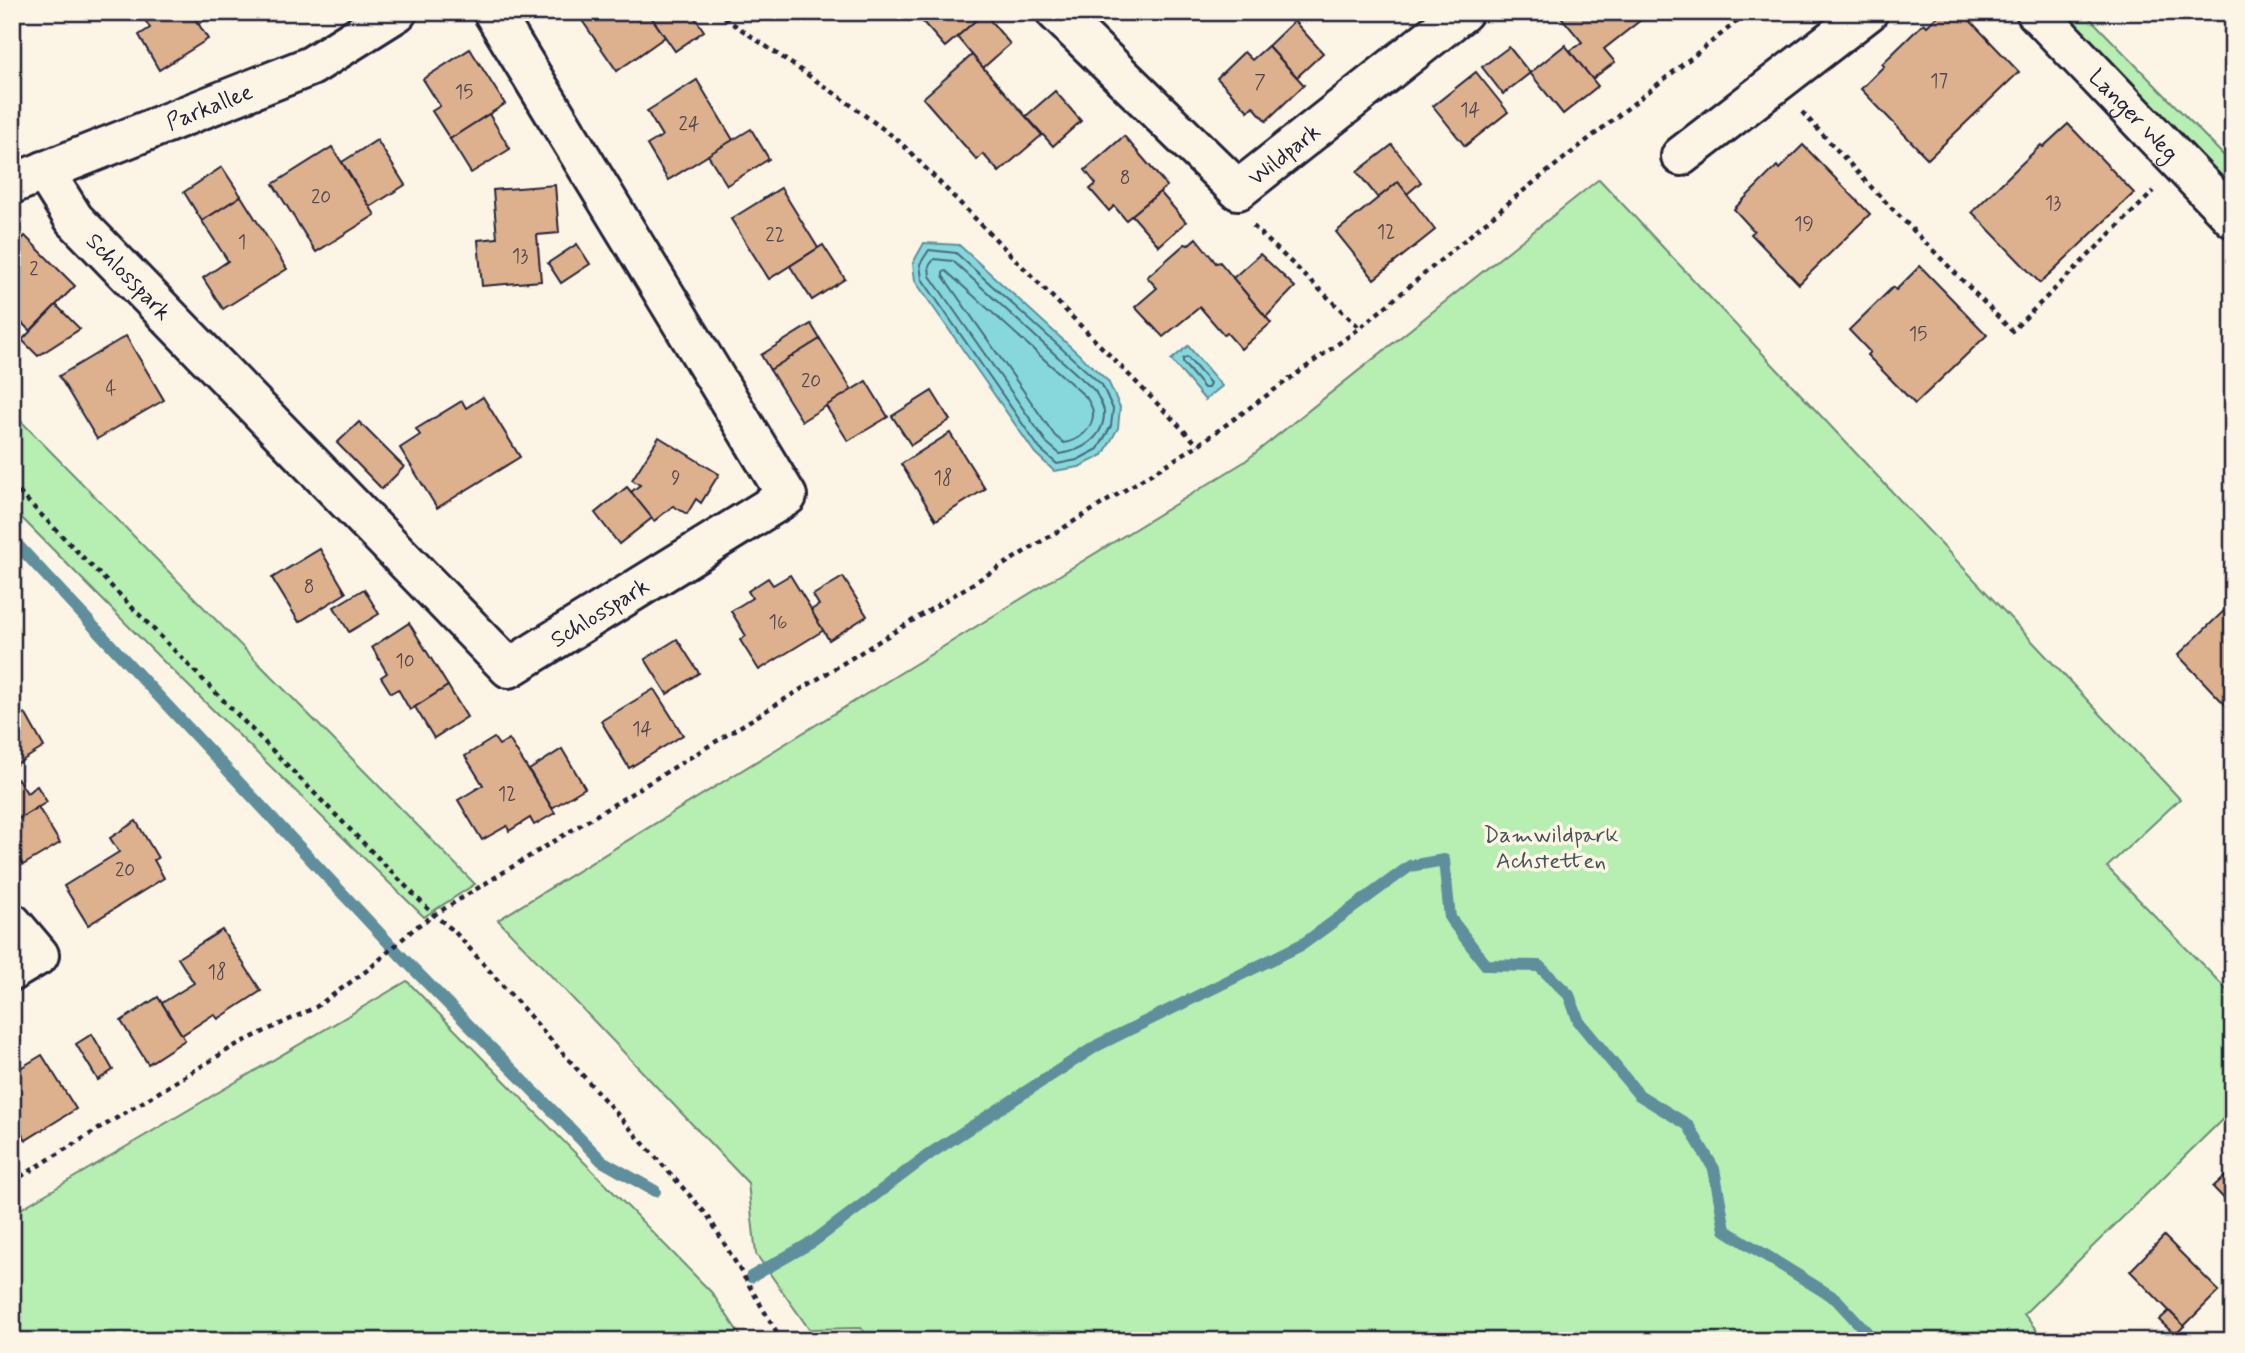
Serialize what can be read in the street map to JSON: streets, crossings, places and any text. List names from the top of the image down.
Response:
{
  "streets": {
    "street": [
      "Parkallee",
      "Langer Weg",
      "Wildpark",
      "Schlosspark"
    ]
  },
  "crossings": [
    ["Parkallee", "Schlosspark"]
  ],
  "parks": ["Damwildpark Achstetten"],
  "house_numbers": [
    "17",
    "7",
    "15",
    "14",
    "24",
    "8",
    "20",
    "13",
    "19",
    "12",
    "22",
    "1",
    "13",
    "2",
    "15",
    "20",
    "4",
    "9",
    "18",
    "8",
    "16",
    "10",
    "14",
    "12",
    "20",
    "18"
  ]
}
